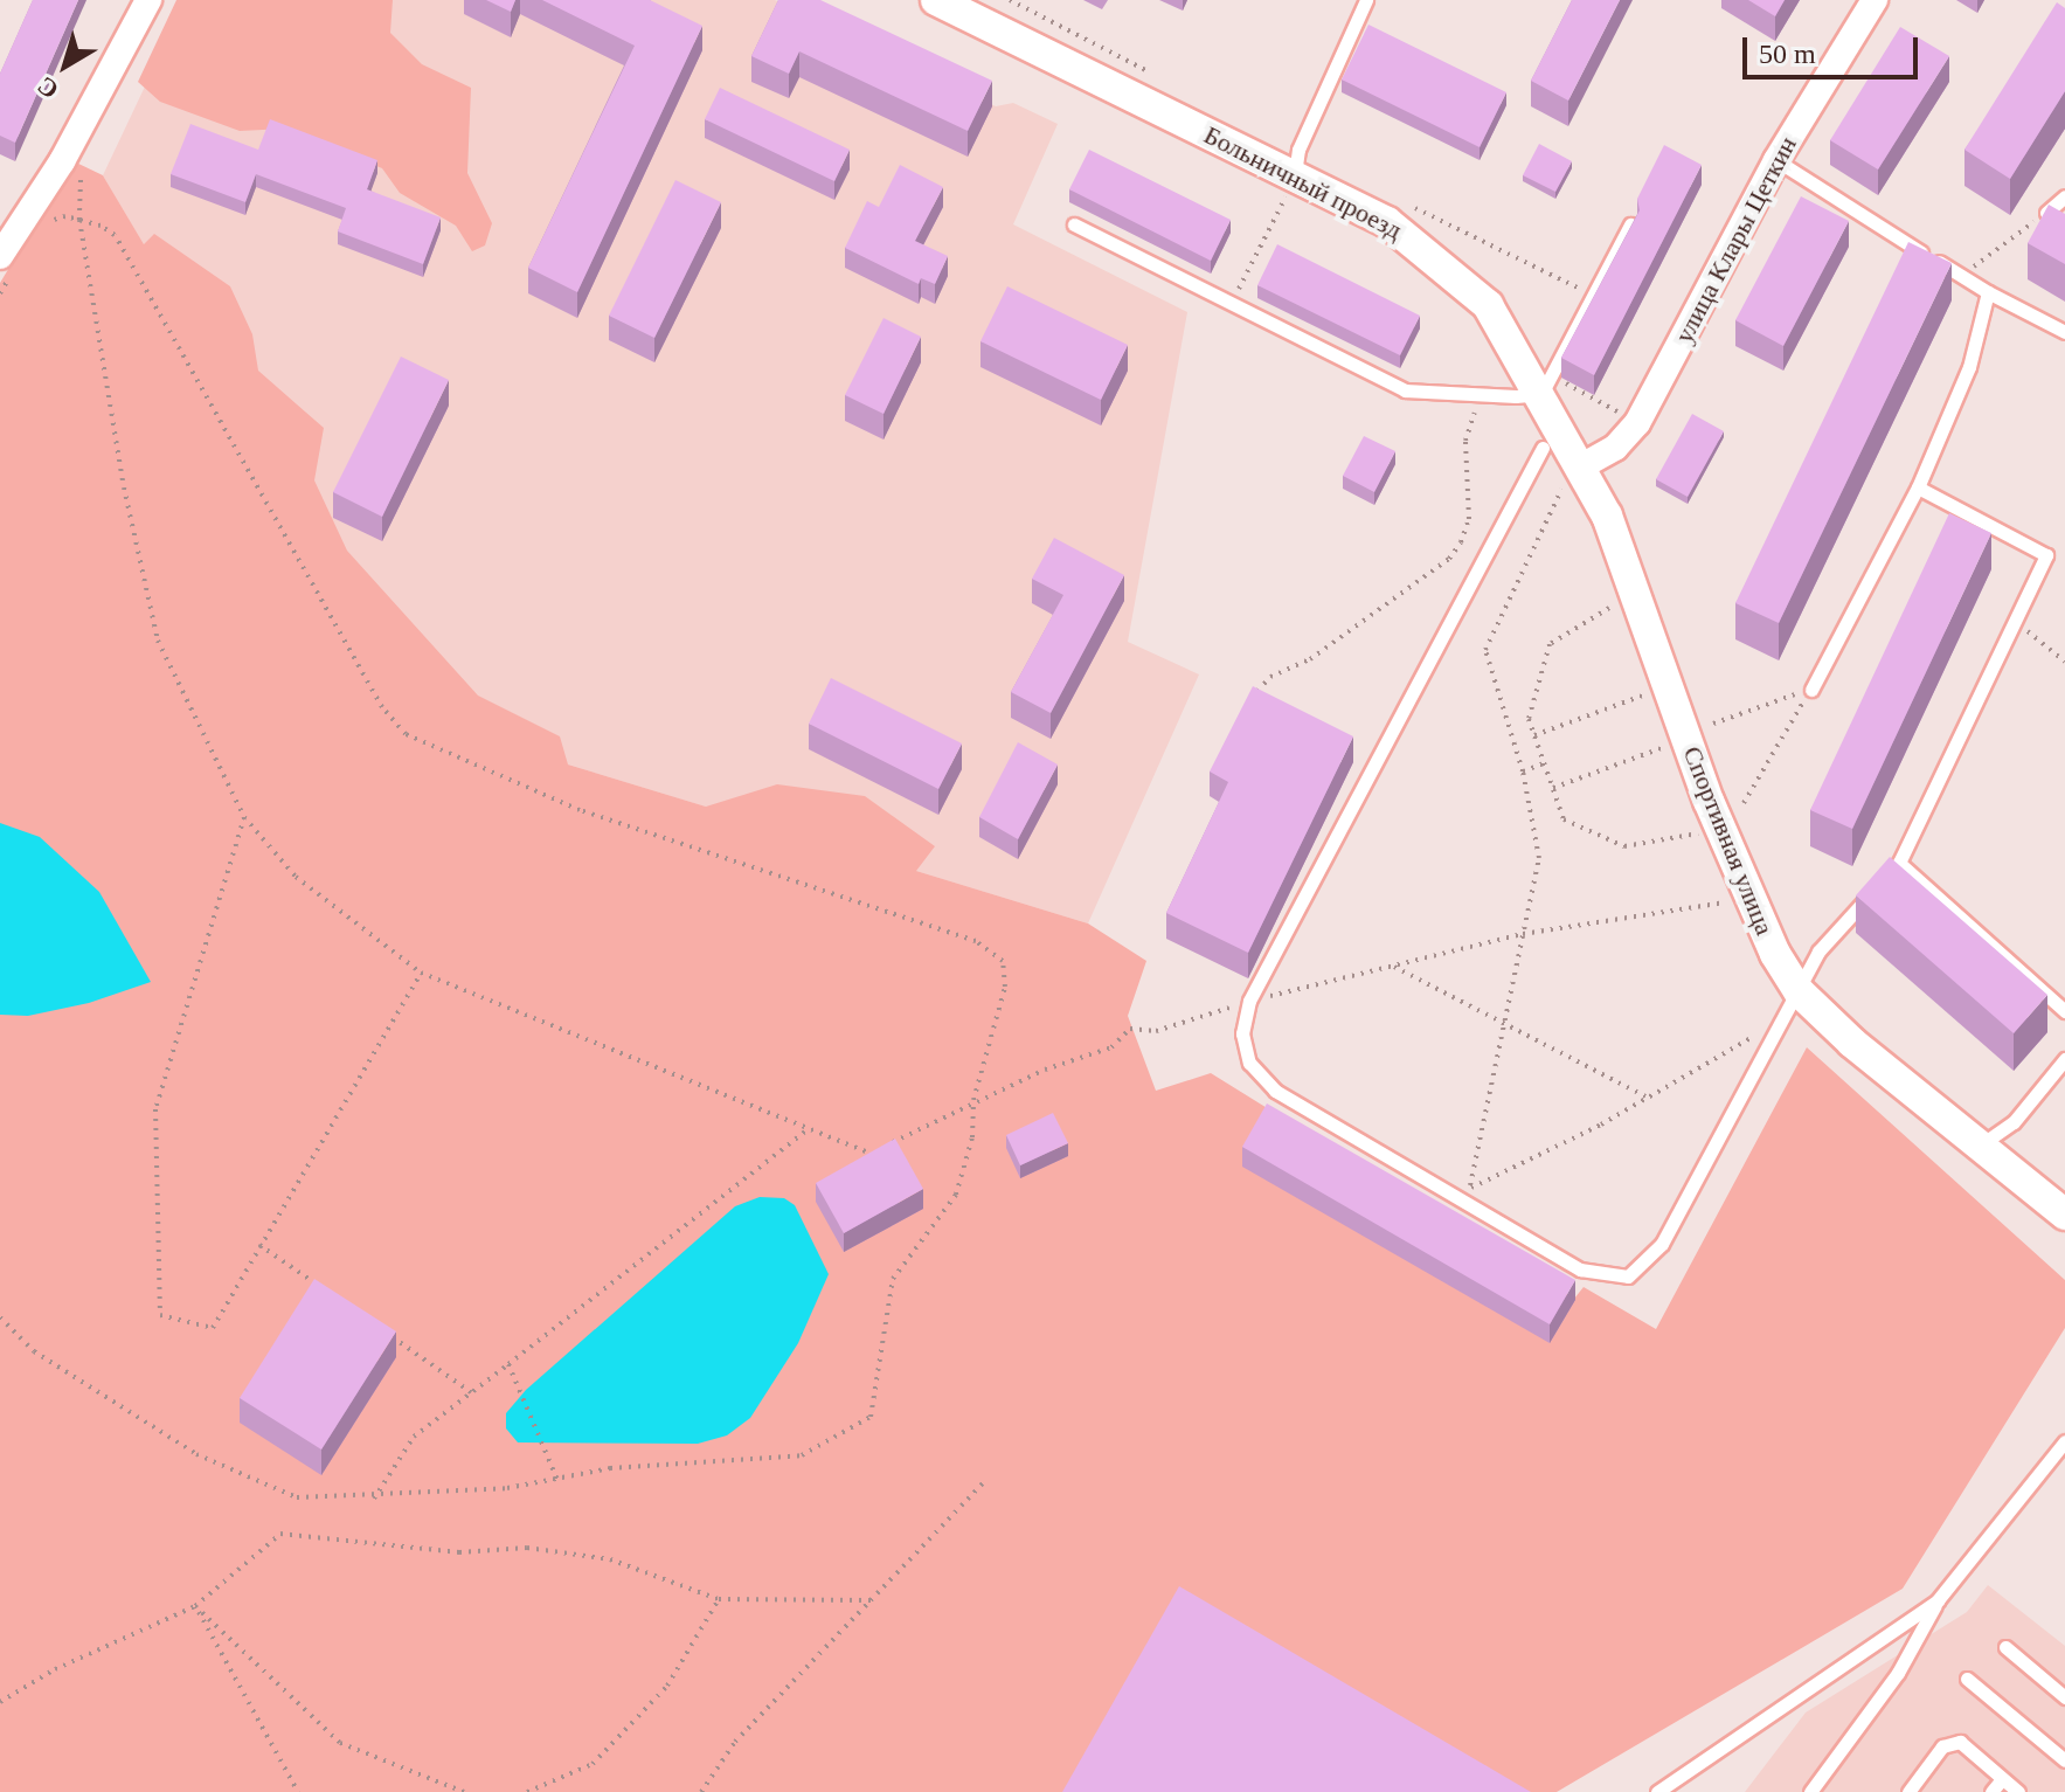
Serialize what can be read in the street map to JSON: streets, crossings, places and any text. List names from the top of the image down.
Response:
{
  "streets": {
    "street": ["Больничный проезд", "улица Клары Цеткин", "Спортивная улица"]
  },
  "crossings": [
    ["Больничный проезд", "улица Клары Цеткин"],
    ["Больничный проезд", "Спортивная улица"],
    ["улица Клары Цеткин", "Спортивная улица"]
  ],
  "scale_bar": "50 m",
  "north": "bottom left"
}
